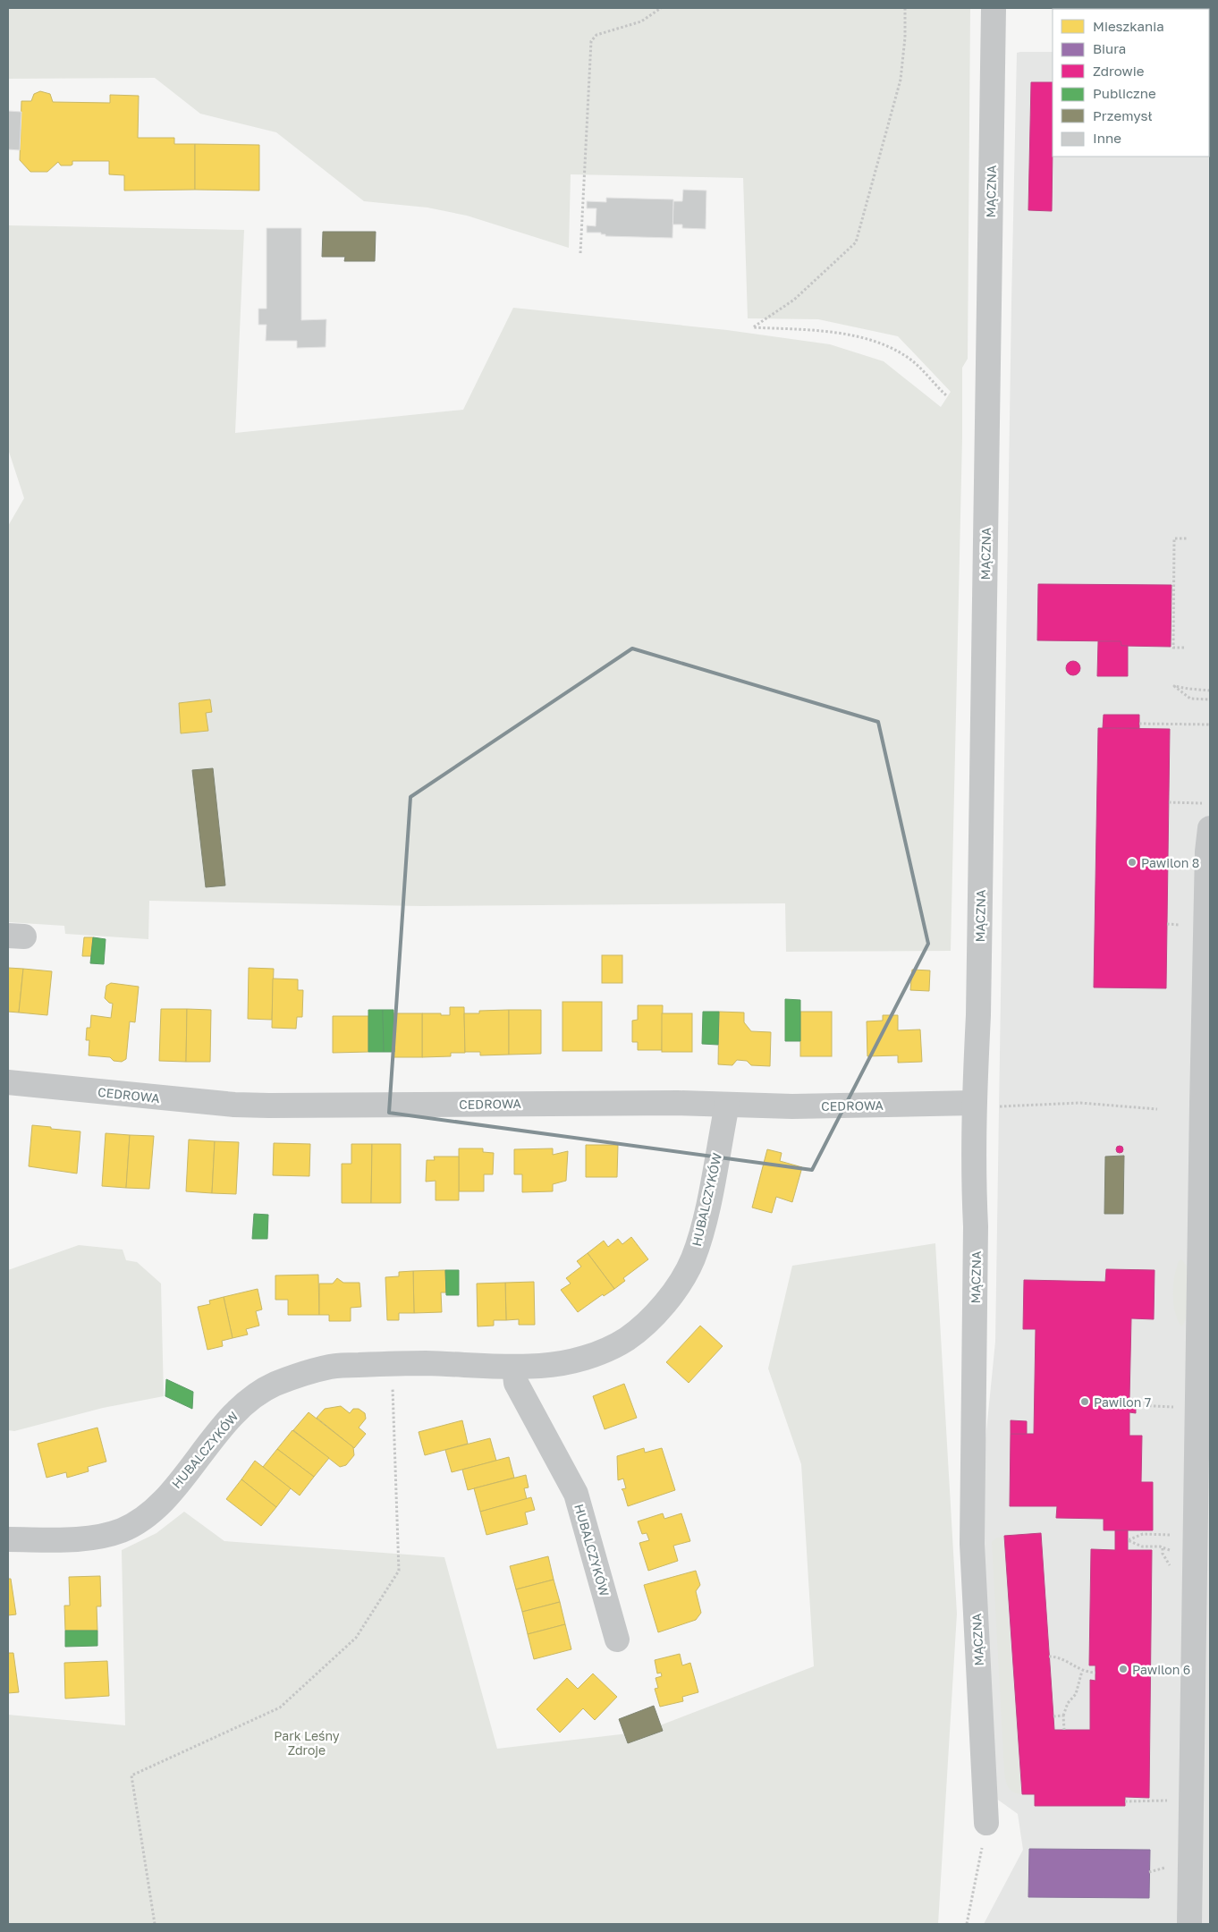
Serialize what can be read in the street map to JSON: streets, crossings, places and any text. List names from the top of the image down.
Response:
{
  "streets": {
    "street": ["MĄCZNA", "CEDROWA", "HUBALCZYKÓW"]
  },
  "crossings": [
    ["MĄCZNA", "CEDROWA"],
    ["CEDROWA", "HUBALCZYKÓW"]
  ],
  "parks": ["Park Leśny Zdroje"],
  "places": ["Pawilon 8", "Pawilon 7", "Pawilon 6"],
  "legend": [
    "Mieszkania",
    "Biura",
    "Zdrowie",
    "Publiczne",
    "Przemysł",
    "Inne"
  ]
}
